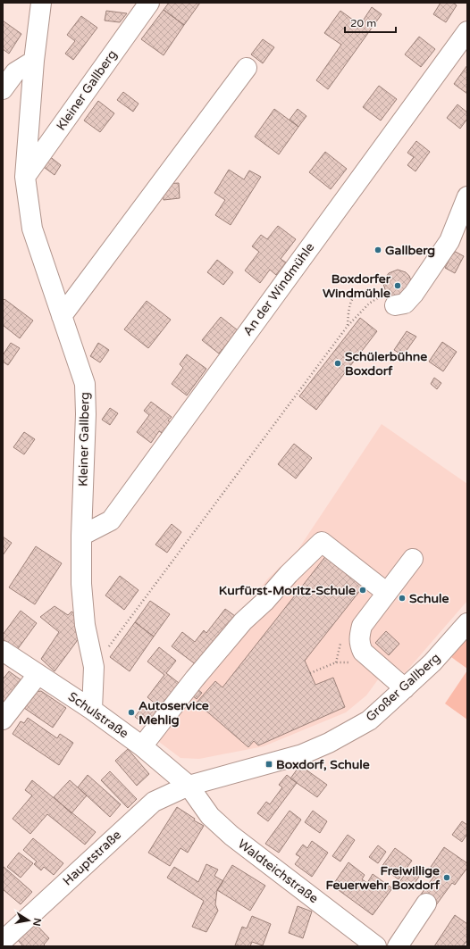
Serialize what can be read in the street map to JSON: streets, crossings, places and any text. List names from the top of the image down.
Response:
{
  "streets": {
    "street": [
      "Kleiner Gallberg",
      "An der Windmühle",
      "Großer Gallberg",
      "Schulstraße",
      "Hauptstraße",
      "Waldteichstraße"
    ]
  },
  "crossings": [
    ["Kleiner Gallberg", "An der Windmühle"],
    ["Kleiner Gallberg", "Schulstraße"],
    ["Großer Gallberg", "Schulstraße"],
    ["Großer Gallberg", "Hauptstraße"],
    ["Großer Gallberg", "Waldteichstraße"],
    ["Schulstraße", "Hauptstraße"],
    ["Schulstraße", "Waldteichstraße"],
    ["Hauptstraße", "Waldteichstraße"]
  ],
  "places": {
    "other": [
      "Gallberg",
      "Boxdorfer Windmühle",
      "Schülerbühne Boxdorf",
      "Kurfürst-Moritz-Schule",
      "Schule",
      "Autoservice Mehlig",
      "Freiwillige Feuerwehr Boxdorf"
    ],
    "transit": ["Boxdorf, Schule"]
  },
  "scale_bar": "20 m",
  "north": "right"
}
